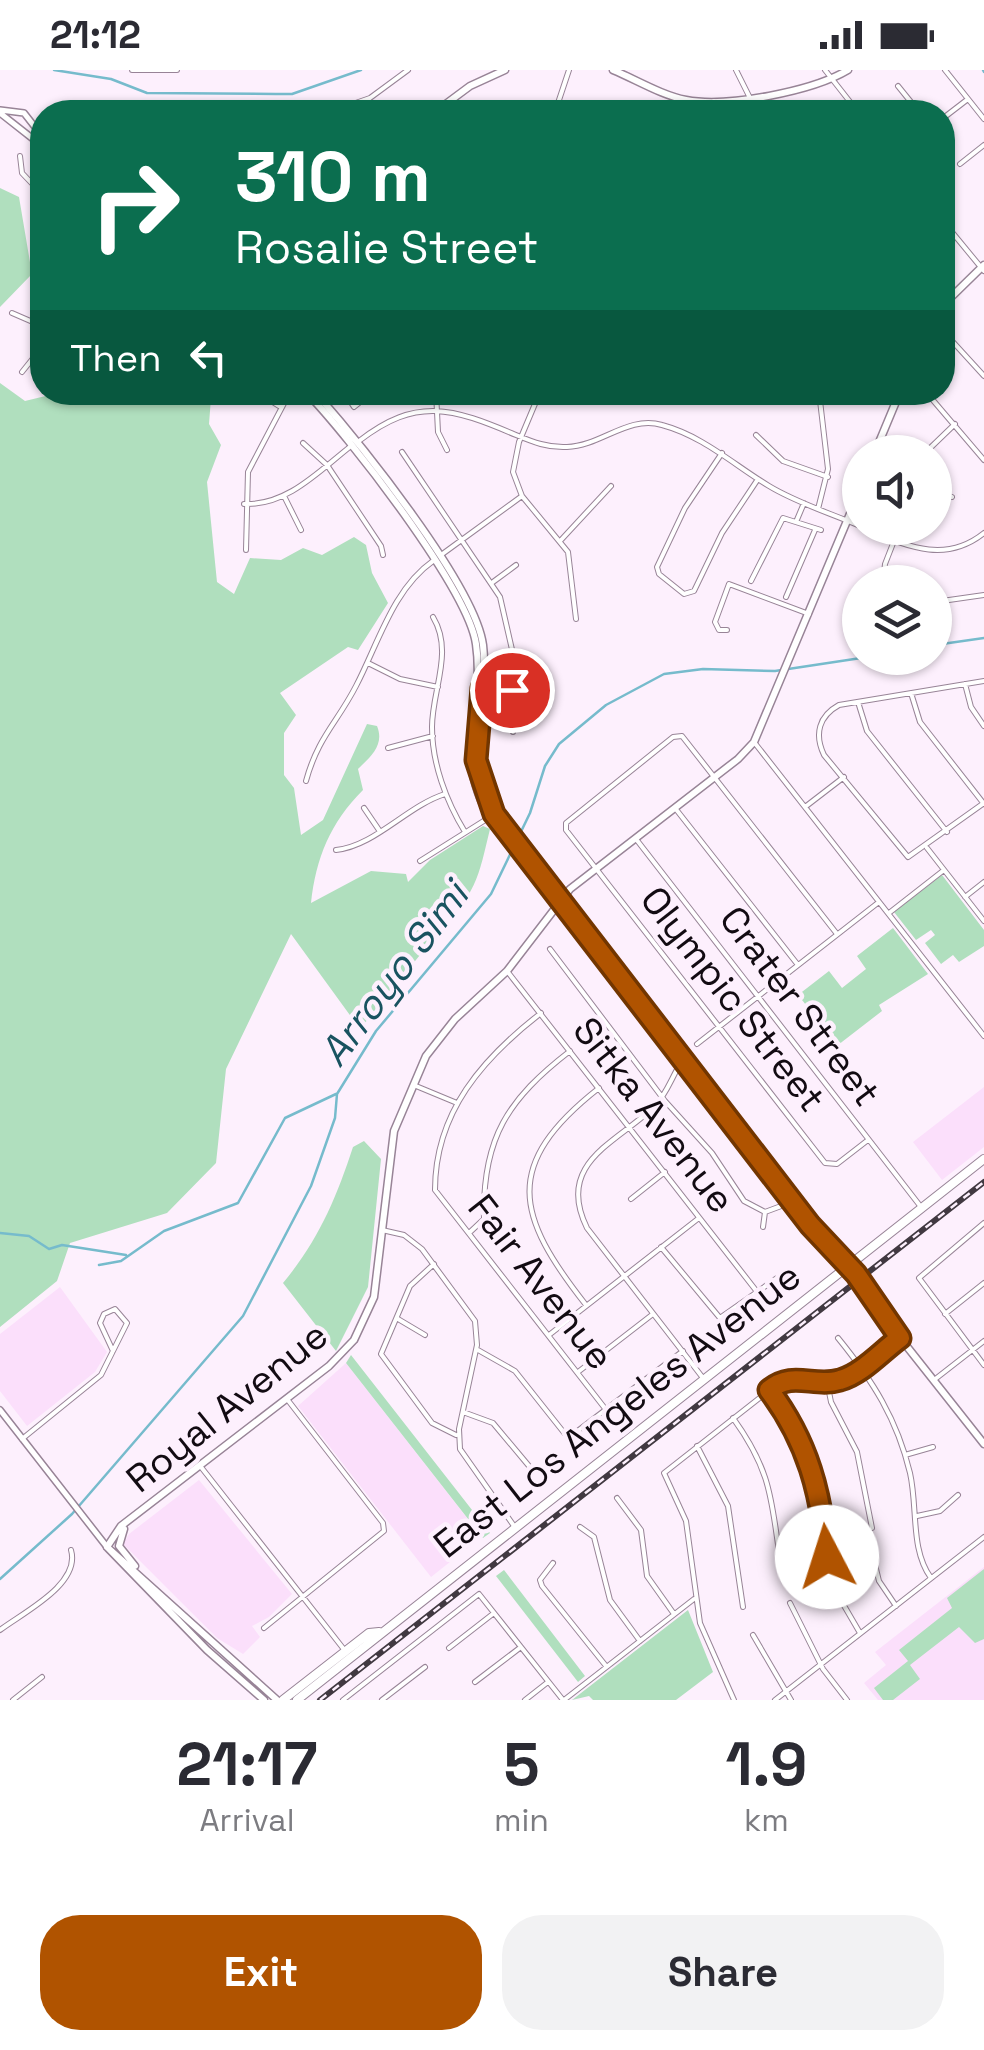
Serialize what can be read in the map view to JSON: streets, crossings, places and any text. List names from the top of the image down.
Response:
{
  "streets": {
    "main road": ["Royal Avenue", "East Los Angeles Avenue"],
    "street": [
      "Olympic Street",
      "Crater Street",
      "Sitka Avenue",
      "Fair Avenue"
    ]
  },
  "crossings": [
    ["Olympic Street", "Crater Street"],
    ["Olympic Street", "Royal Avenue"],
    ["Crater Street", "Royal Avenue"],
    ["Crater Street", "East Los Angeles Avenue"],
    ["Sitka Avenue", "Royal Avenue"]
  ],
  "water": ["Arroyo Simi"],
  "page": {
    "status": "21:12",
    "turn": ["310 m", "Rosalie Street"],
    "then": "Then",
    "eta": [
      "21:17",
      "Arrival",
      "5",
      "min",
      "1.9",
      "km"
    ],
    "buttons": ["Exit", "Share"]
  }
}
